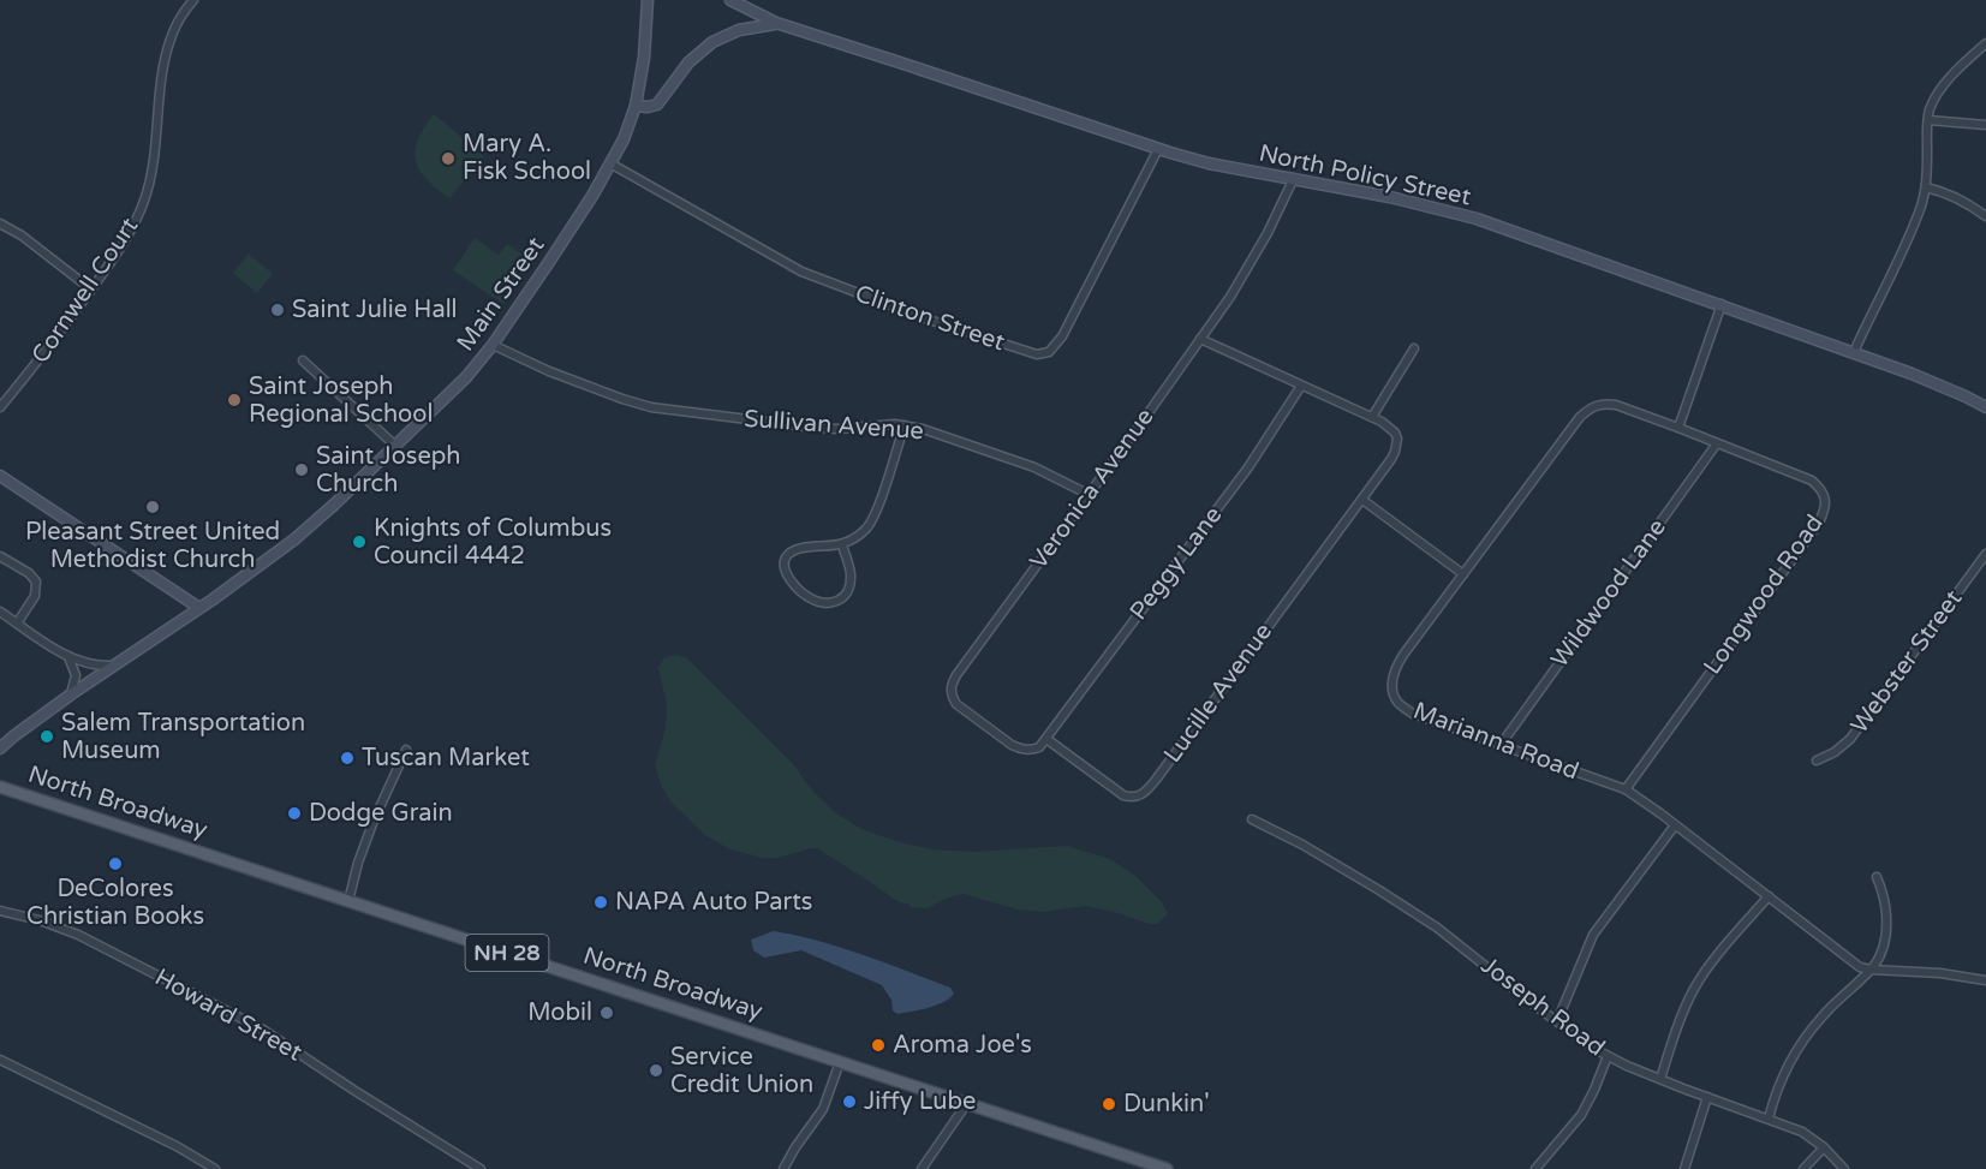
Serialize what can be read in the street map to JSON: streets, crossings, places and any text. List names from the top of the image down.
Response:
{
  "streets": {
    "main road": ["North Broadway", "NH 28"],
    "street": [
      "North Policy Street",
      "Cornwell Court",
      "Main Street",
      "Clinton Street",
      "Sullivan Avenue",
      "Veronica Avenue",
      "Peggy Lane",
      "Wildwood Lane",
      "Longwood Road",
      "Webster Street",
      "Lucille Avenue",
      "Marianna Road",
      "Joseph Road",
      "Howard Street"
    ]
  },
  "crossings": [
    ["North Policy Street", "Clinton Street"],
    ["North Policy Street", "Veronica Avenue"],
    ["Main Street", "Clinton Street"],
    ["Main Street", "Sullivan Avenue"],
    ["Sullivan Avenue", "Veronica Avenue"],
    ["Veronica Avenue", "Peggy Lane"],
    ["Veronica Avenue", "Lucille Avenue"],
    ["Peggy Lane", "Lucille Avenue"],
    ["Wildwood Lane", "Longwood Road"],
    ["Wildwood Lane", "Marianna Road"],
    ["Longwood Road", "Marianna Road"]
  ],
  "places": [
    "Mary A. Fisk School",
    "Saint Julie Hall",
    "Saint Joseph Regional School",
    "Saint Joseph Church",
    "Pleasant Street United Methodist Church",
    "Knights of Columbus Council 4442",
    "Salem Transportation Museum",
    "Tuscan Market",
    "Dodge Grain",
    "DeColores Christian Books",
    "NAPA Auto Parts",
    "Mobil",
    "Aroma Joe's",
    "Service Credit Union",
    "Jiffy Lube",
    "Dunkin'"
  ]
}
